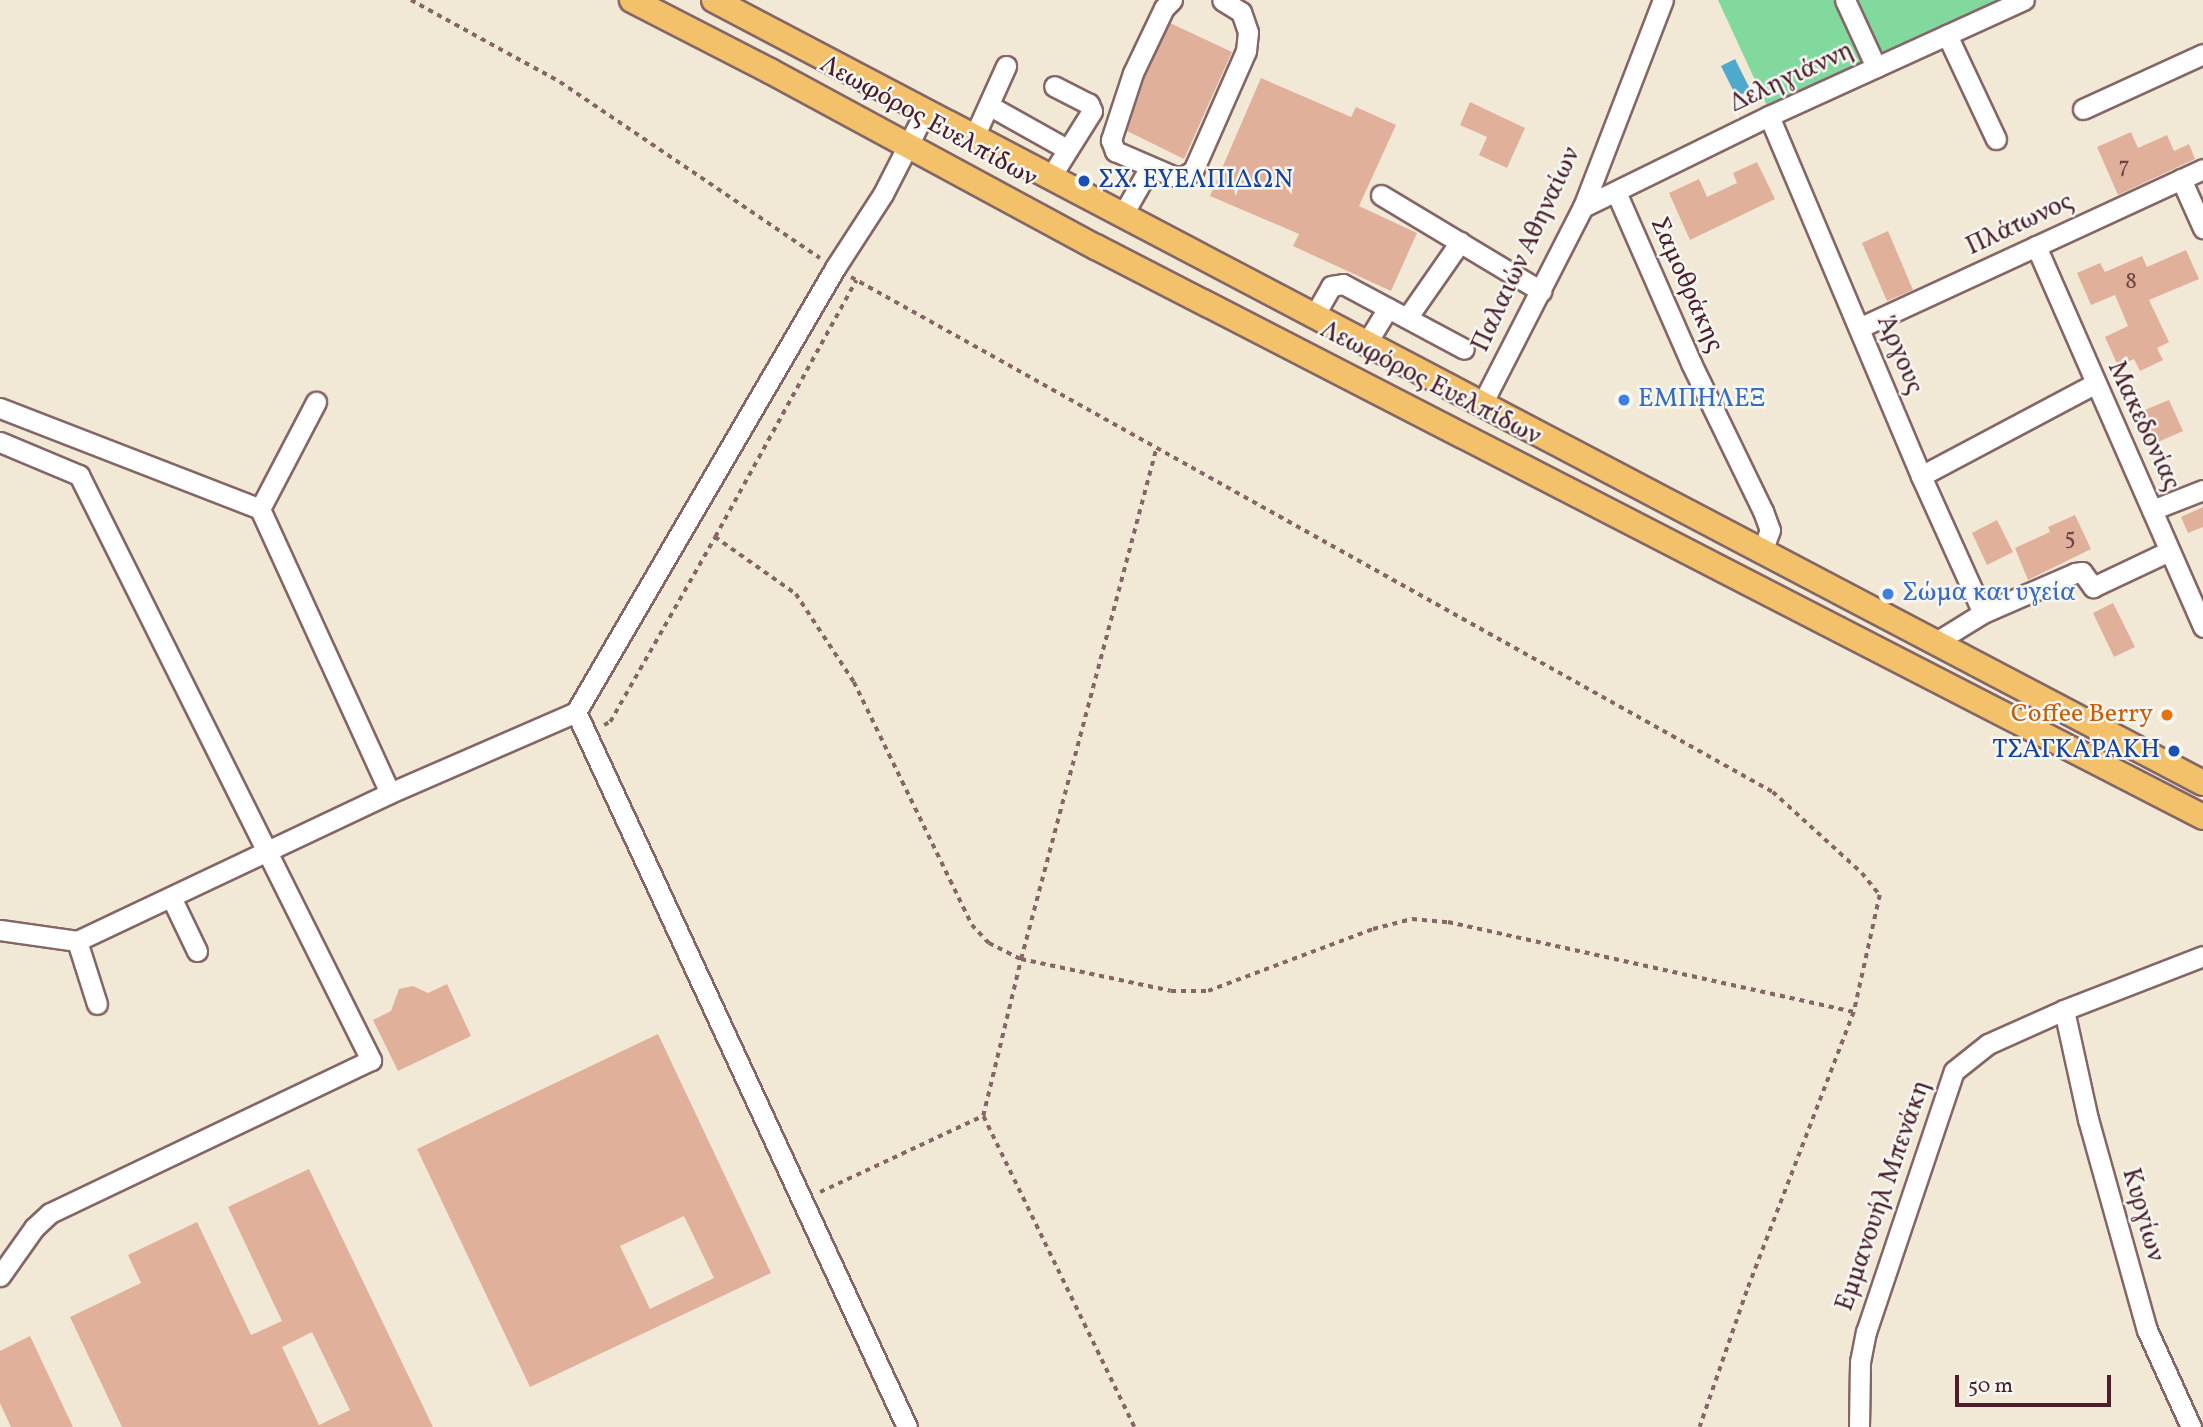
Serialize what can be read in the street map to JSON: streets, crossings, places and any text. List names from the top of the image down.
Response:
{
  "streets": {
    "main road": ["Λεωφόρος Ευελπίδων"],
    "street": [
      "Δεληγιάννη",
      "Πλάτωνος",
      "Παλαιών Αθηναίων",
      "Σαμοθράκης",
      "Άργους",
      "Μακεδονίας",
      "Εμμανουήλ Μπενάκη",
      "Κυργίων"
    ]
  },
  "crossings": [
    ["Δεληγιάννη", "Παλαιών Αθηναίων"],
    ["Δεληγιάννη", "Σαμοθράκης"],
    ["Δεληγιάννη", "Άργους"],
    ["Λεωφόρος Ευελπίδων", "Παλαιών Αθηναίων"],
    ["Λεωφόρος Ευελπίδων", "Σαμοθράκης"],
    ["Πλάτωνος", "Άργους"],
    ["Πλάτωνος", "Μακεδονίας"],
    ["Εμμανουήλ Μπενάκη", "Κυργίων"]
  ],
  "places": [
    "ΣΧ. ΕΥΕΛΠΙΔΩΝ",
    "ΕΜΠΗΛΕΞ",
    "Σώμα και υγεία",
    "Coffee Berry",
    "ΤΣΑΓΚΑΡΑΚΗ"
  ],
  "house_numbers": ["7", "8", "5"],
  "scale_bar": "50 m"
}
